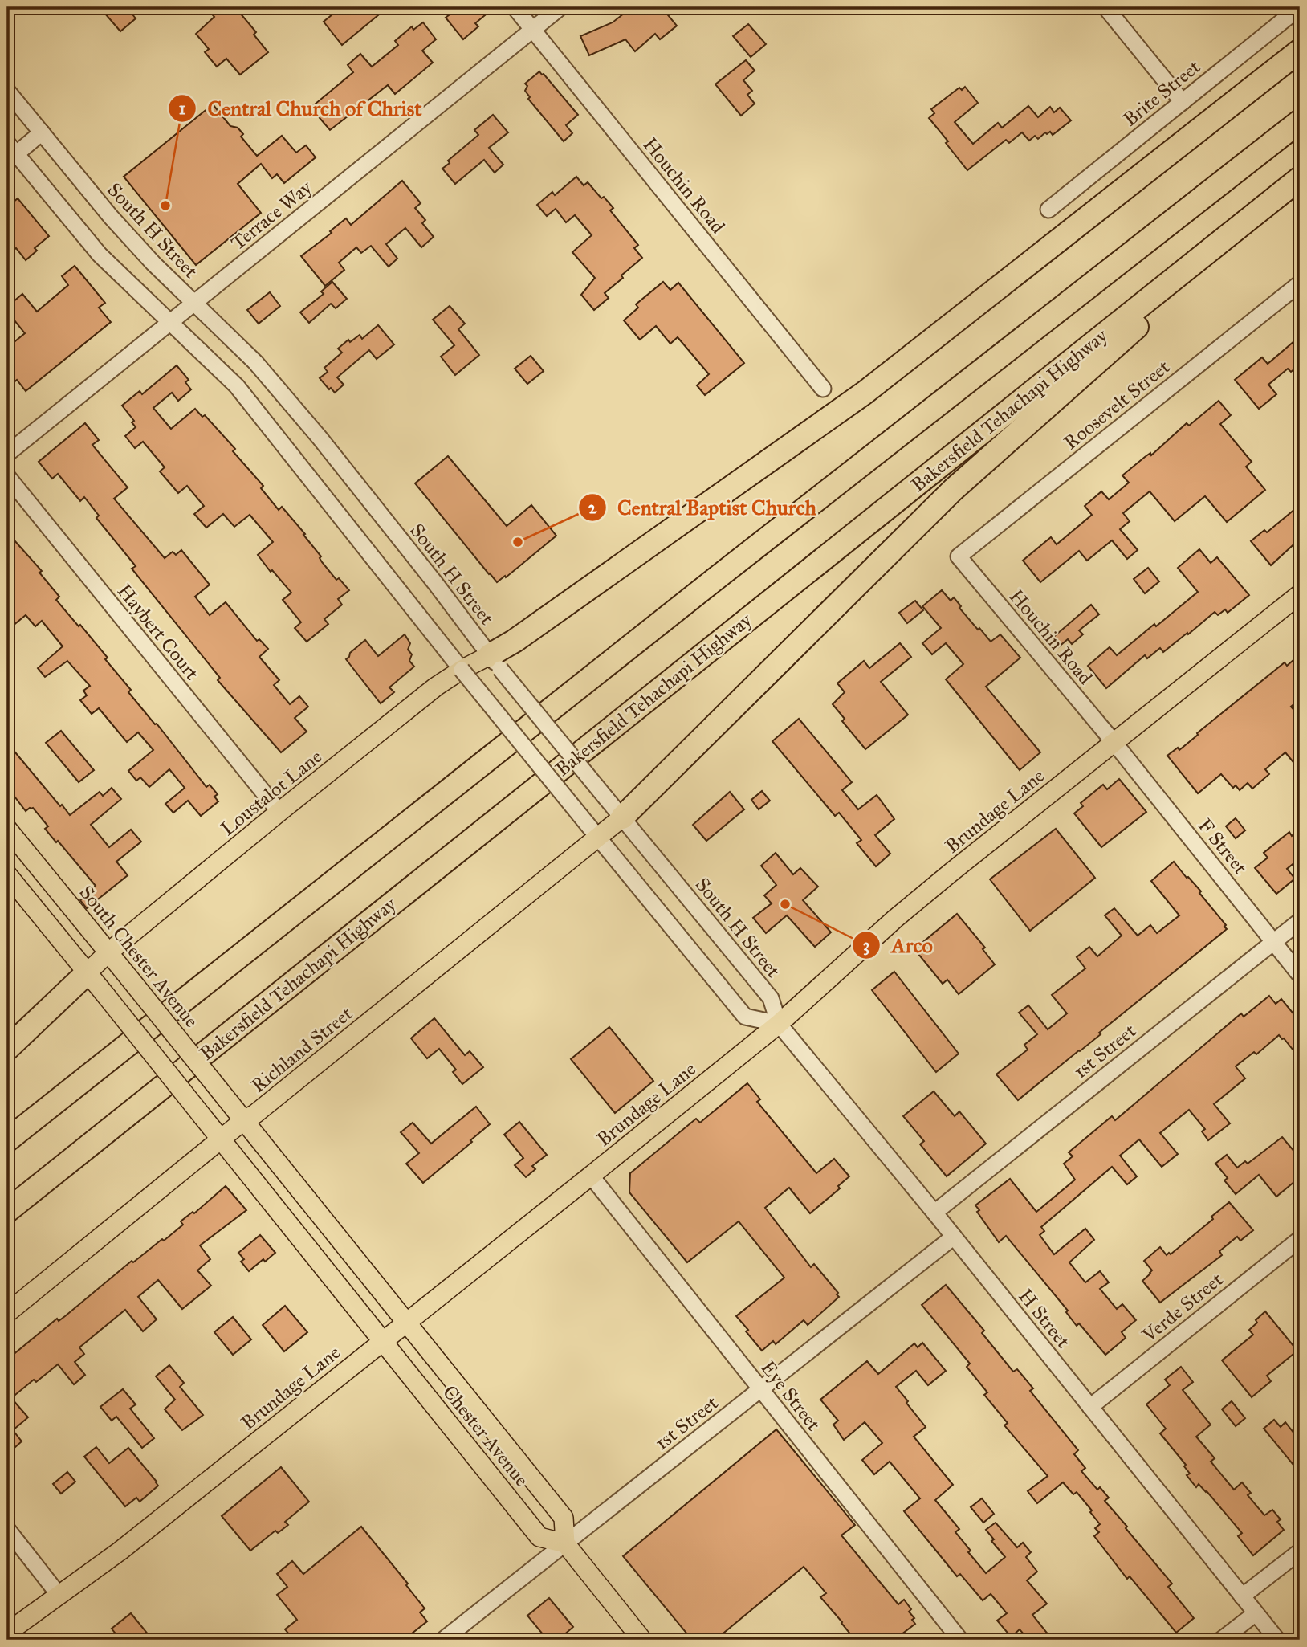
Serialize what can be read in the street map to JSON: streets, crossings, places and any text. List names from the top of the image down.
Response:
{
  "streets": {
    "highway": ["Bakersfield Tehachapi Highway"],
    "main road": [
      "Loustalot Lane",
      "Brundage Lane",
      "South Chester Avenue",
      "Richland Street",
      "Chester Avenue"
    ],
    "street": [
      "Brite Street",
      "Houchin Road",
      "Terrace Way",
      "South H Street",
      "Roosevelt Street",
      "Haybert Court",
      "F Street",
      "1st Street",
      "Verde Street",
      "H Street",
      "Eye Street"
    ]
  },
  "crossings": [
    ["Houchin Road", "Terrace Way"],
    ["Houchin Road", "Roosevelt Street"],
    ["Houchin Road", "Brundage Lane"],
    ["Houchin Road", "F Street"],
    ["Terrace Way", "South H Street"],
    ["South H Street", "Loustalot Lane"],
    ["South H Street", "Brundage Lane"],
    ["South H Street", "Richland Street"],
    ["South H Street", "H Street"],
    ["Haybert Court", "Loustalot Lane"],
    ["Loustalot Lane", "South Chester Avenue"],
    ["Brundage Lane", "F Street"],
    ["Brundage Lane", "South Chester Avenue"],
    ["Brundage Lane", "H Street"],
    ["Brundage Lane", "Eye Street"],
    ["Brundage Lane", "Chester Avenue"],
    ["F Street", "1st Street"],
    ["South Chester Avenue", "Richland Street"],
    ["South Chester Avenue", "Chester Avenue"],
    ["1st Street", "H Street"],
    ["1st Street", "Eye Street"],
    ["1st Street", "Chester Avenue"],
    ["Verde Street", "H Street"]
  ],
  "places": ["Central Church of Christ", "Central Baptist Church", "Arco"]
}
